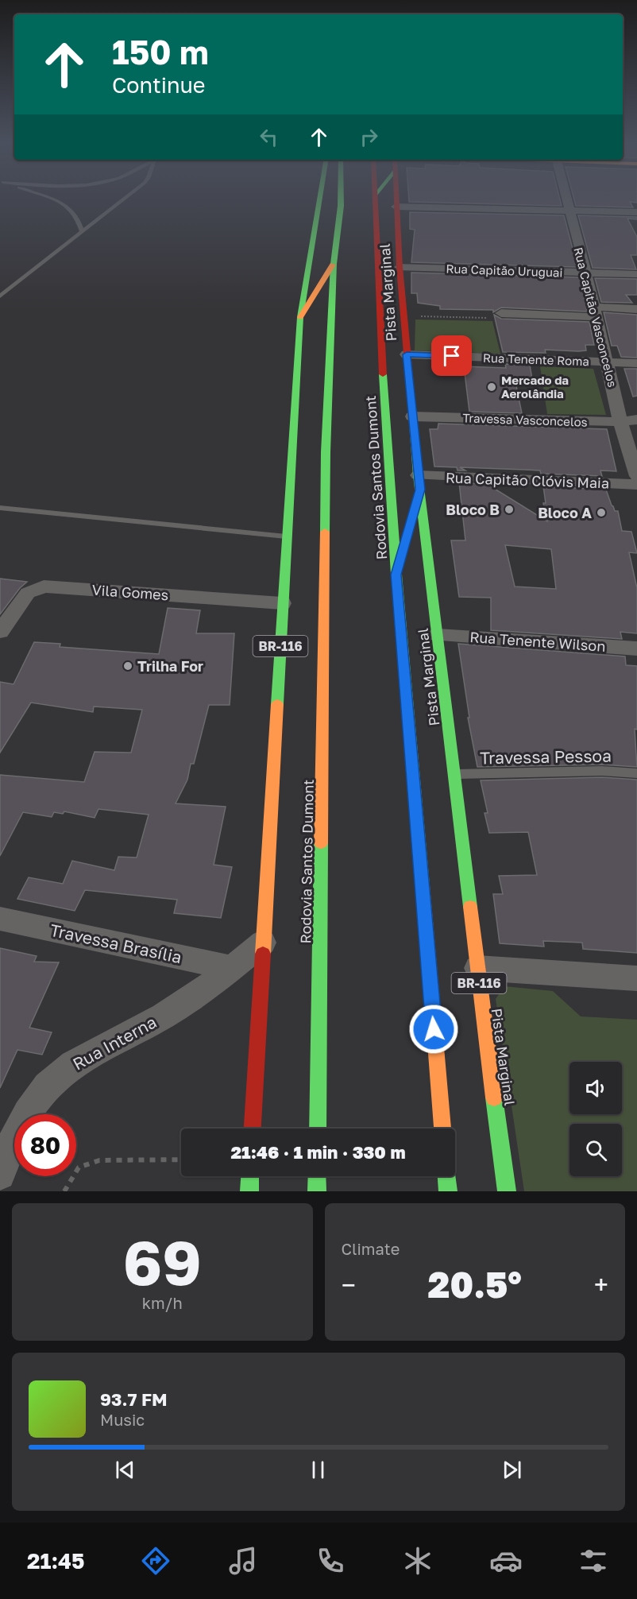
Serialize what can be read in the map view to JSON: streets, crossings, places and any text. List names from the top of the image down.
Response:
{
  "streets": {
    "main road": ["Pista Marginal", "Rodovia Santos Dumont", "BR-116"],
    "street": [
      "Rua Capitão Uruguai",
      "Rua Capitão Vasconcelos",
      "Rua Tenente Roma",
      "Travessa Vasconcelos",
      "Rua Capitão Clóvis Maia",
      "Vila Gomes",
      "Rua Tenente Wilson",
      "Travessa Brasília",
      "Rua Interna"
    ],
    "lane": ["Travessa Pessoa"]
  },
  "crossings": [
    ["Rua Capitão Uruguai", "Pista Marginal"],
    ["Rua Capitão Uruguai", "Rua Capitão Vasconcelos"],
    ["Pista Marginal", "Rua Tenente Roma"],
    ["Pista Marginal", "Travessa Vasconcelos"],
    ["Pista Marginal", "Rua Capitão Clóvis Maia"],
    ["Pista Marginal", "Rua Tenente Wilson"],
    ["Pista Marginal", "Travessa Pessoa"],
    ["Rua Capitão Vasconcelos", "Rua Tenente Roma"],
    ["Rua Capitão Vasconcelos", "Travessa Vasconcelos"],
    ["Vila Gomes", "BR-116"],
    ["BR-116", "Rua Interna"],
    ["Travessa Brasília", "Rua Interna"]
  ],
  "places": [
    "Mercado da Aerolândia",
    "Bloco B",
    "Bloco A",
    "Trilha For"
  ],
  "page": {
    "turn": ["150 m", "Continue"],
    "limit": "80",
    "trip": "21:46 · 1 min · 330 m",
    "tile": [
      ["69", "km/h"],
      "Climate"
    ],
    "heat": ["−", "20.5°", "+"],
    "song": ["93.7 FM", "Music"],
    "tabs": "21:45"
  }
}
